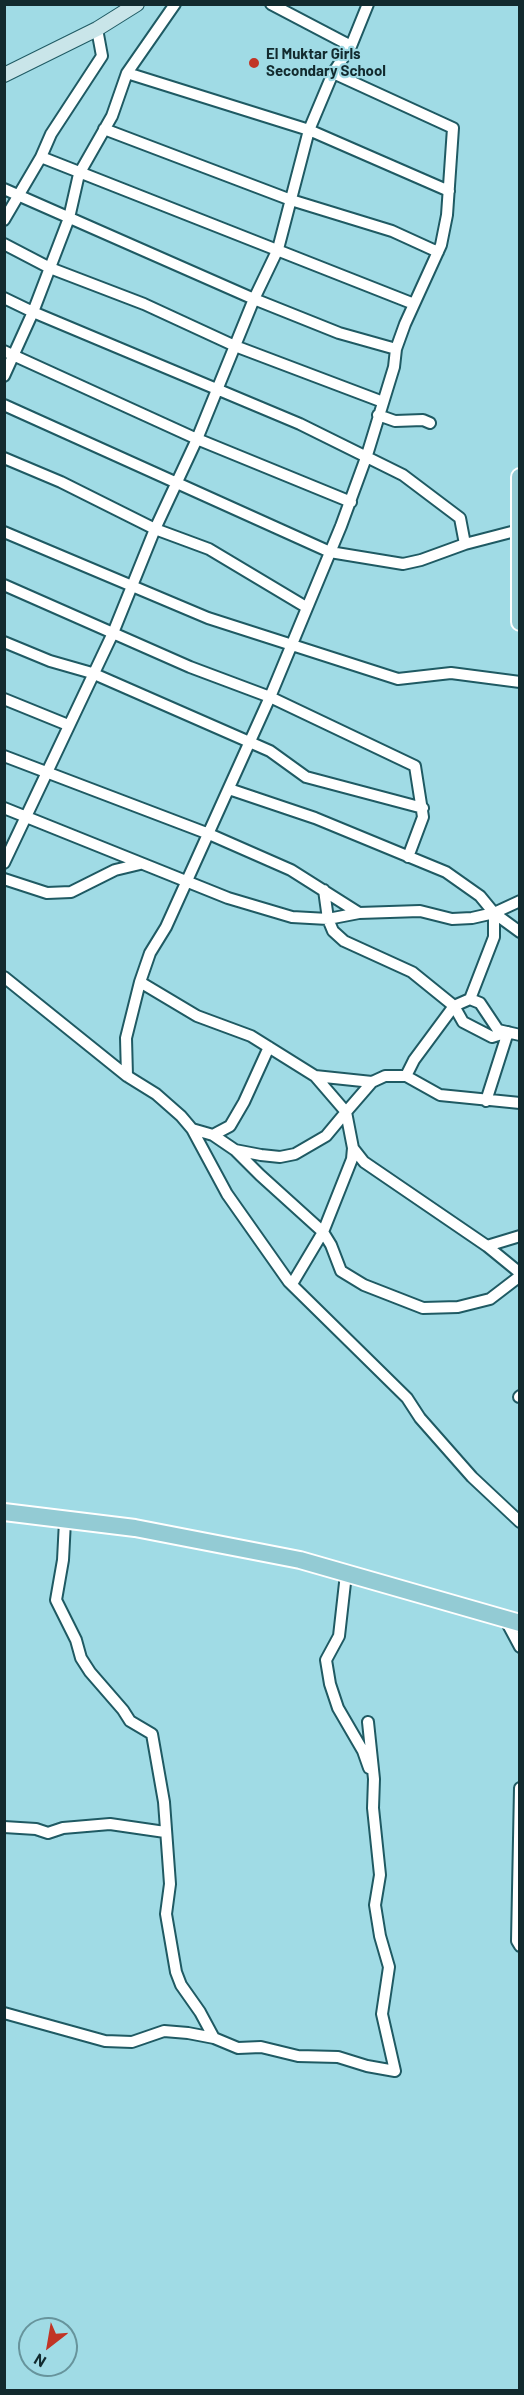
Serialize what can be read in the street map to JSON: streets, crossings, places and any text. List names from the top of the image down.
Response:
{
  "places": ["El Muktar Girls Secondary School"],
  "north": "bottom left"
}
